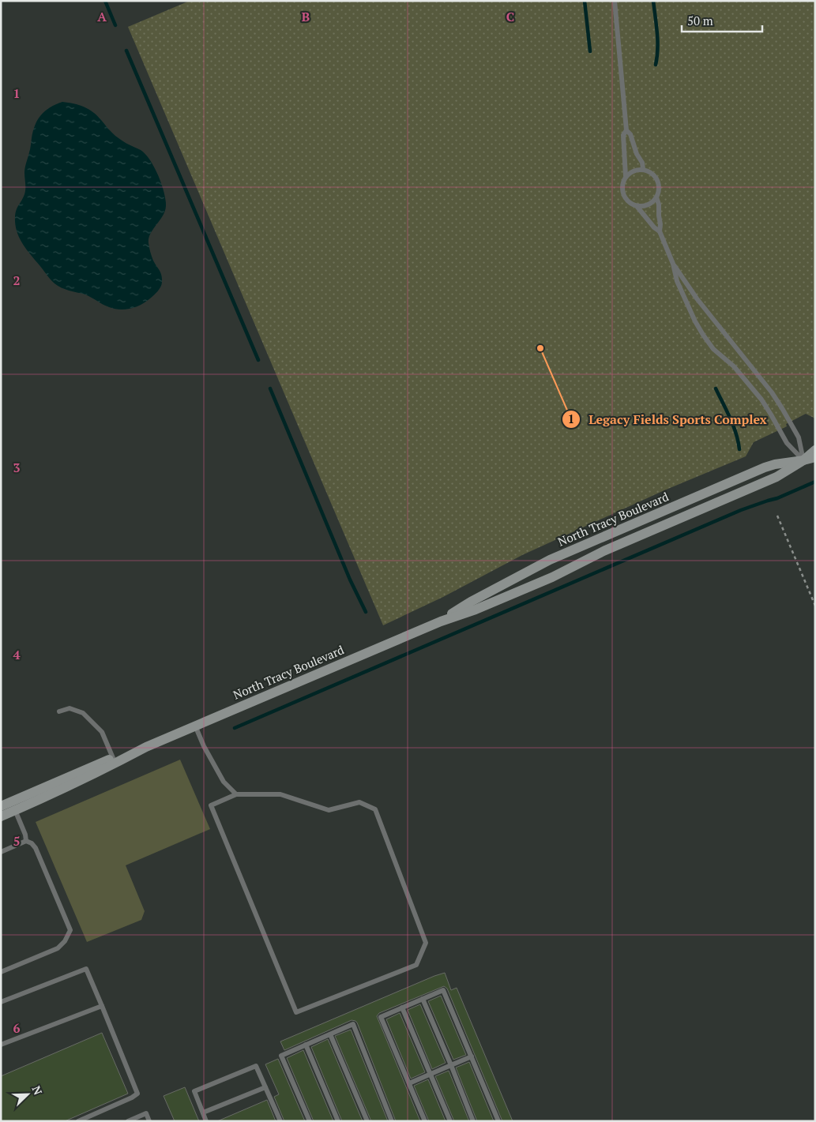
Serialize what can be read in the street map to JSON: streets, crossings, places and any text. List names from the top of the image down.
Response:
{
  "streets": {
    "main road": ["North Tracy Boulevard"]
  },
  "places": ["Legacy Fields Sports Complex"],
  "scale_bar": "50 m",
  "north": "top right",
  "grid": {
    "columns": ["A", "B", "C"],
    "rows": [
      "1",
      "2",
      "3",
      "4",
      "5",
      "6"
    ]
  }
}
